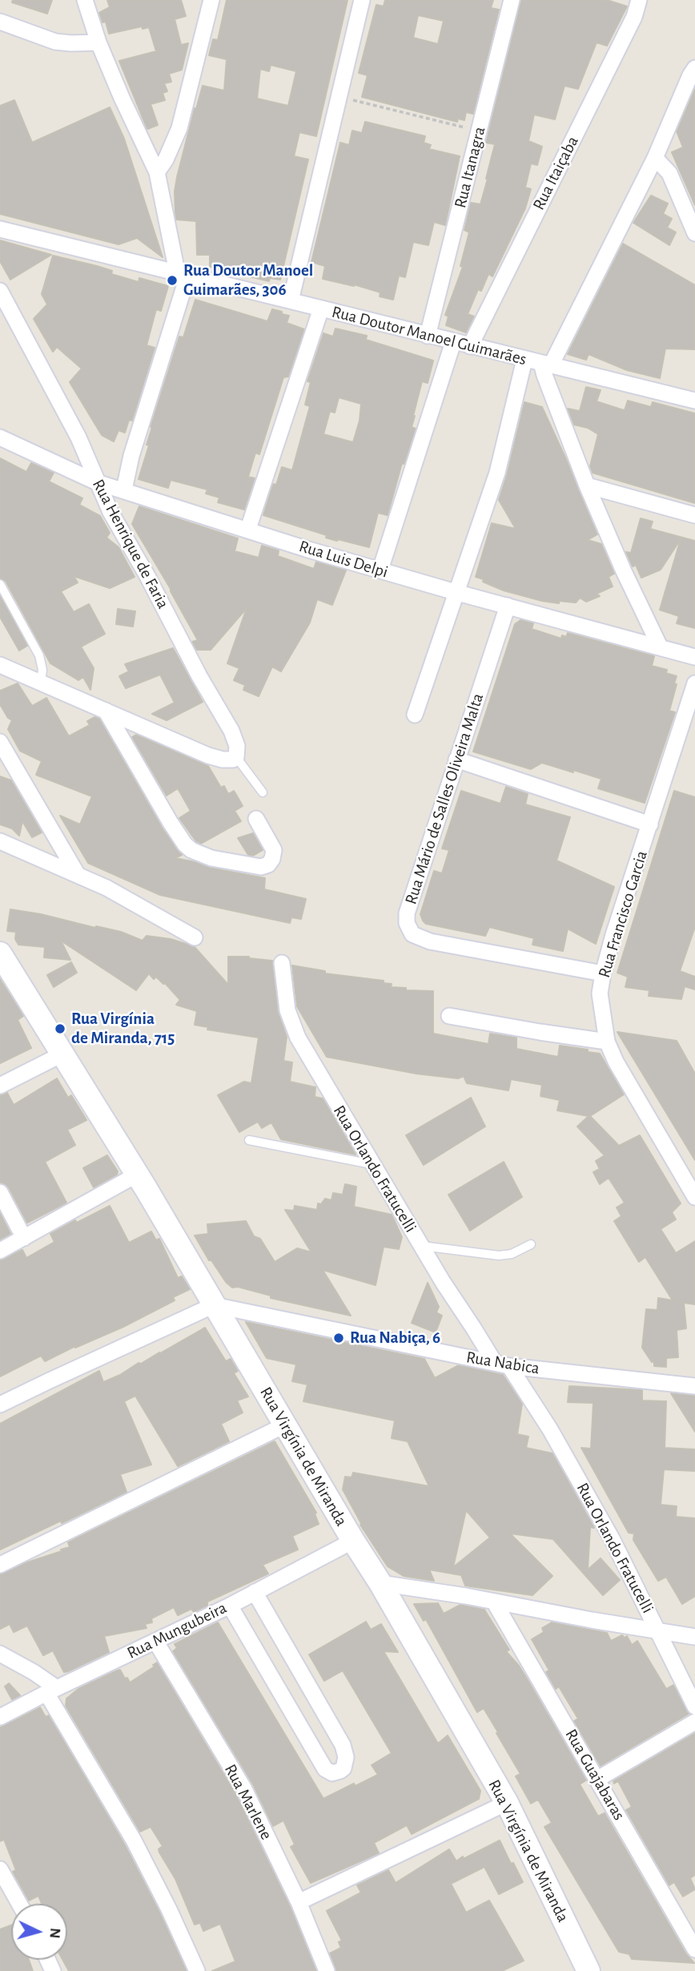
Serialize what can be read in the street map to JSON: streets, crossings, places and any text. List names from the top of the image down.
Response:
{
  "streets": {
    "street": [
      "Rua Itanagra",
      "Rua Itaiçaba",
      "Rua Doutor Manoel Guimarães",
      "Rua Henrique de Faria",
      "Rua Luis Delpi",
      "Rua Mário de Salles Oliveira Malta",
      "Rua Francisco Garcia",
      "Rua Orlando Fratucelli",
      "Rua Nabica",
      "Rua Virgínia de Miranda",
      "Rua Mungubeira",
      "Rua Guajabaras",
      "Rua Marlene"
    ]
  },
  "crossings": [
    ["Rua Itanagra", "Rua Doutor Manoel Guimarães"],
    ["Rua Itaiçaba", "Rua Doutor Manoel Guimarães"],
    ["Rua Henrique de Faria", "Rua Luis Delpi"],
    ["Rua Luis Delpi", "Rua Mário de Salles Oliveira Malta"],
    ["Rua Mário de Salles Oliveira Malta", "Rua Francisco Garcia"],
    ["Rua Orlando Fratucelli", "Rua Nabica"],
    ["Rua Nabica", "Rua Virgínia de Miranda"],
    ["Rua Virgínia de Miranda", "Rua Mungubeira"],
    ["Rua Mungubeira", "Rua Marlene"]
  ],
  "places": ["Rua Doutor Manoel Guimarães, 306", "Rua Virgínia de Miranda, 715", "Rua Nabiça, 6"],
  "north": "right"
}
